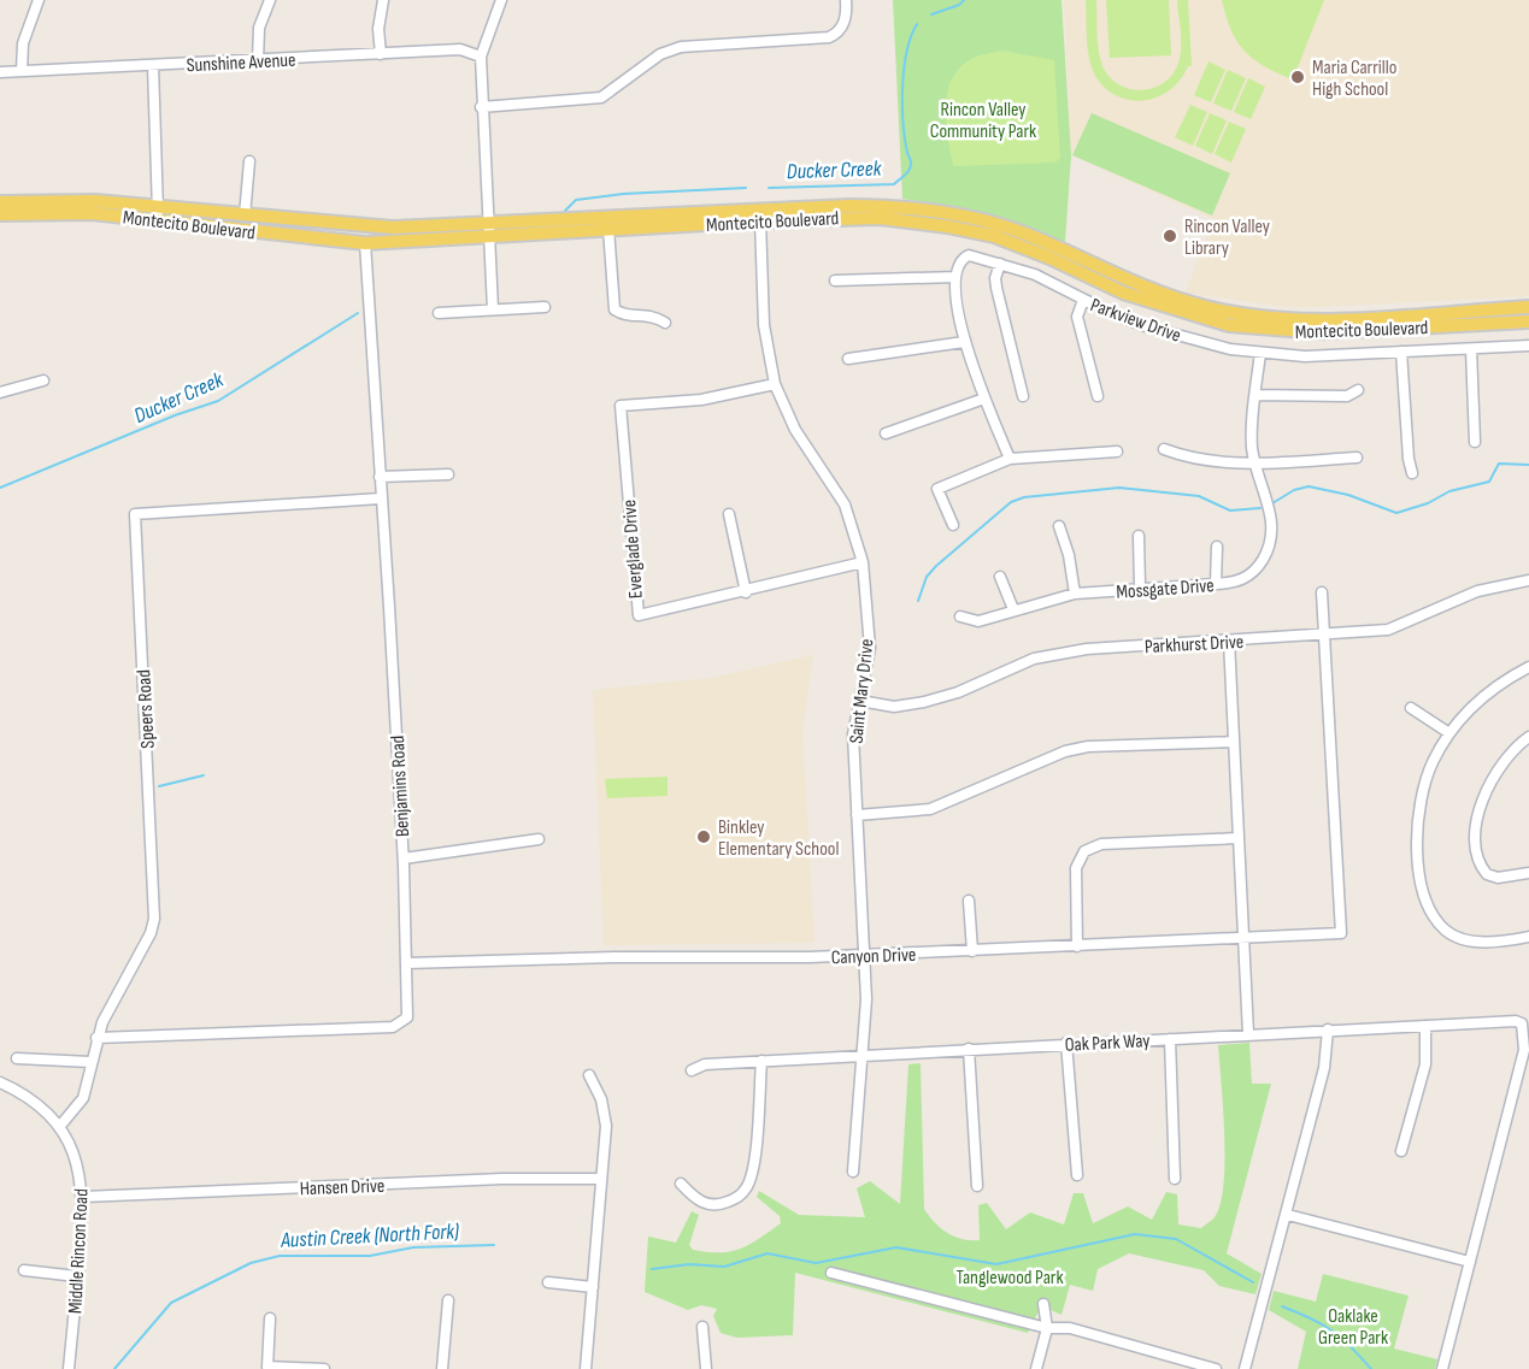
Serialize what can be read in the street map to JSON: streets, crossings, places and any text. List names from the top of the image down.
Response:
{
  "streets": {
    "main road": ["Montecito Boulevard"],
    "street": [
      "Sunshine Avenue",
      "Parkview Drive",
      "Everglade Drive",
      "Mossgate Drive",
      "Parkhurst Drive",
      "Saint Mary Drive",
      "Speers Road",
      "Benjamins Road",
      "Canyon Drive",
      "Oak Park Way",
      "Hansen Drive",
      "Middle Rincon Road"
    ]
  },
  "crossings": [
    ["Montecito Boulevard", "Saint Mary Drive"],
    ["Montecito Boulevard", "Benjamins Road"],
    ["Parkview Drive", "Mossgate Drive"],
    ["Everglade Drive", "Saint Mary Drive"],
    ["Parkhurst Drive", "Saint Mary Drive"],
    ["Parkhurst Drive", "Canyon Drive"],
    ["Saint Mary Drive", "Canyon Drive"],
    ["Saint Mary Drive", "Oak Park Way"],
    ["Speers Road", "Benjamins Road"],
    ["Speers Road", "Middle Rincon Road"],
    ["Benjamins Road", "Canyon Drive"],
    ["Hansen Drive", "Middle Rincon Road"]
  ],
  "water": ["Ducker Creek", "Austin Creek (North Fork)"],
  "parks": ["Rincon Valley Community Park", "Tanglewood Park", "Oaklake Green Park"],
  "places": ["Maria Carrillo High School", "Rincon Valley Library", "Binkley Elementary School"]
}
